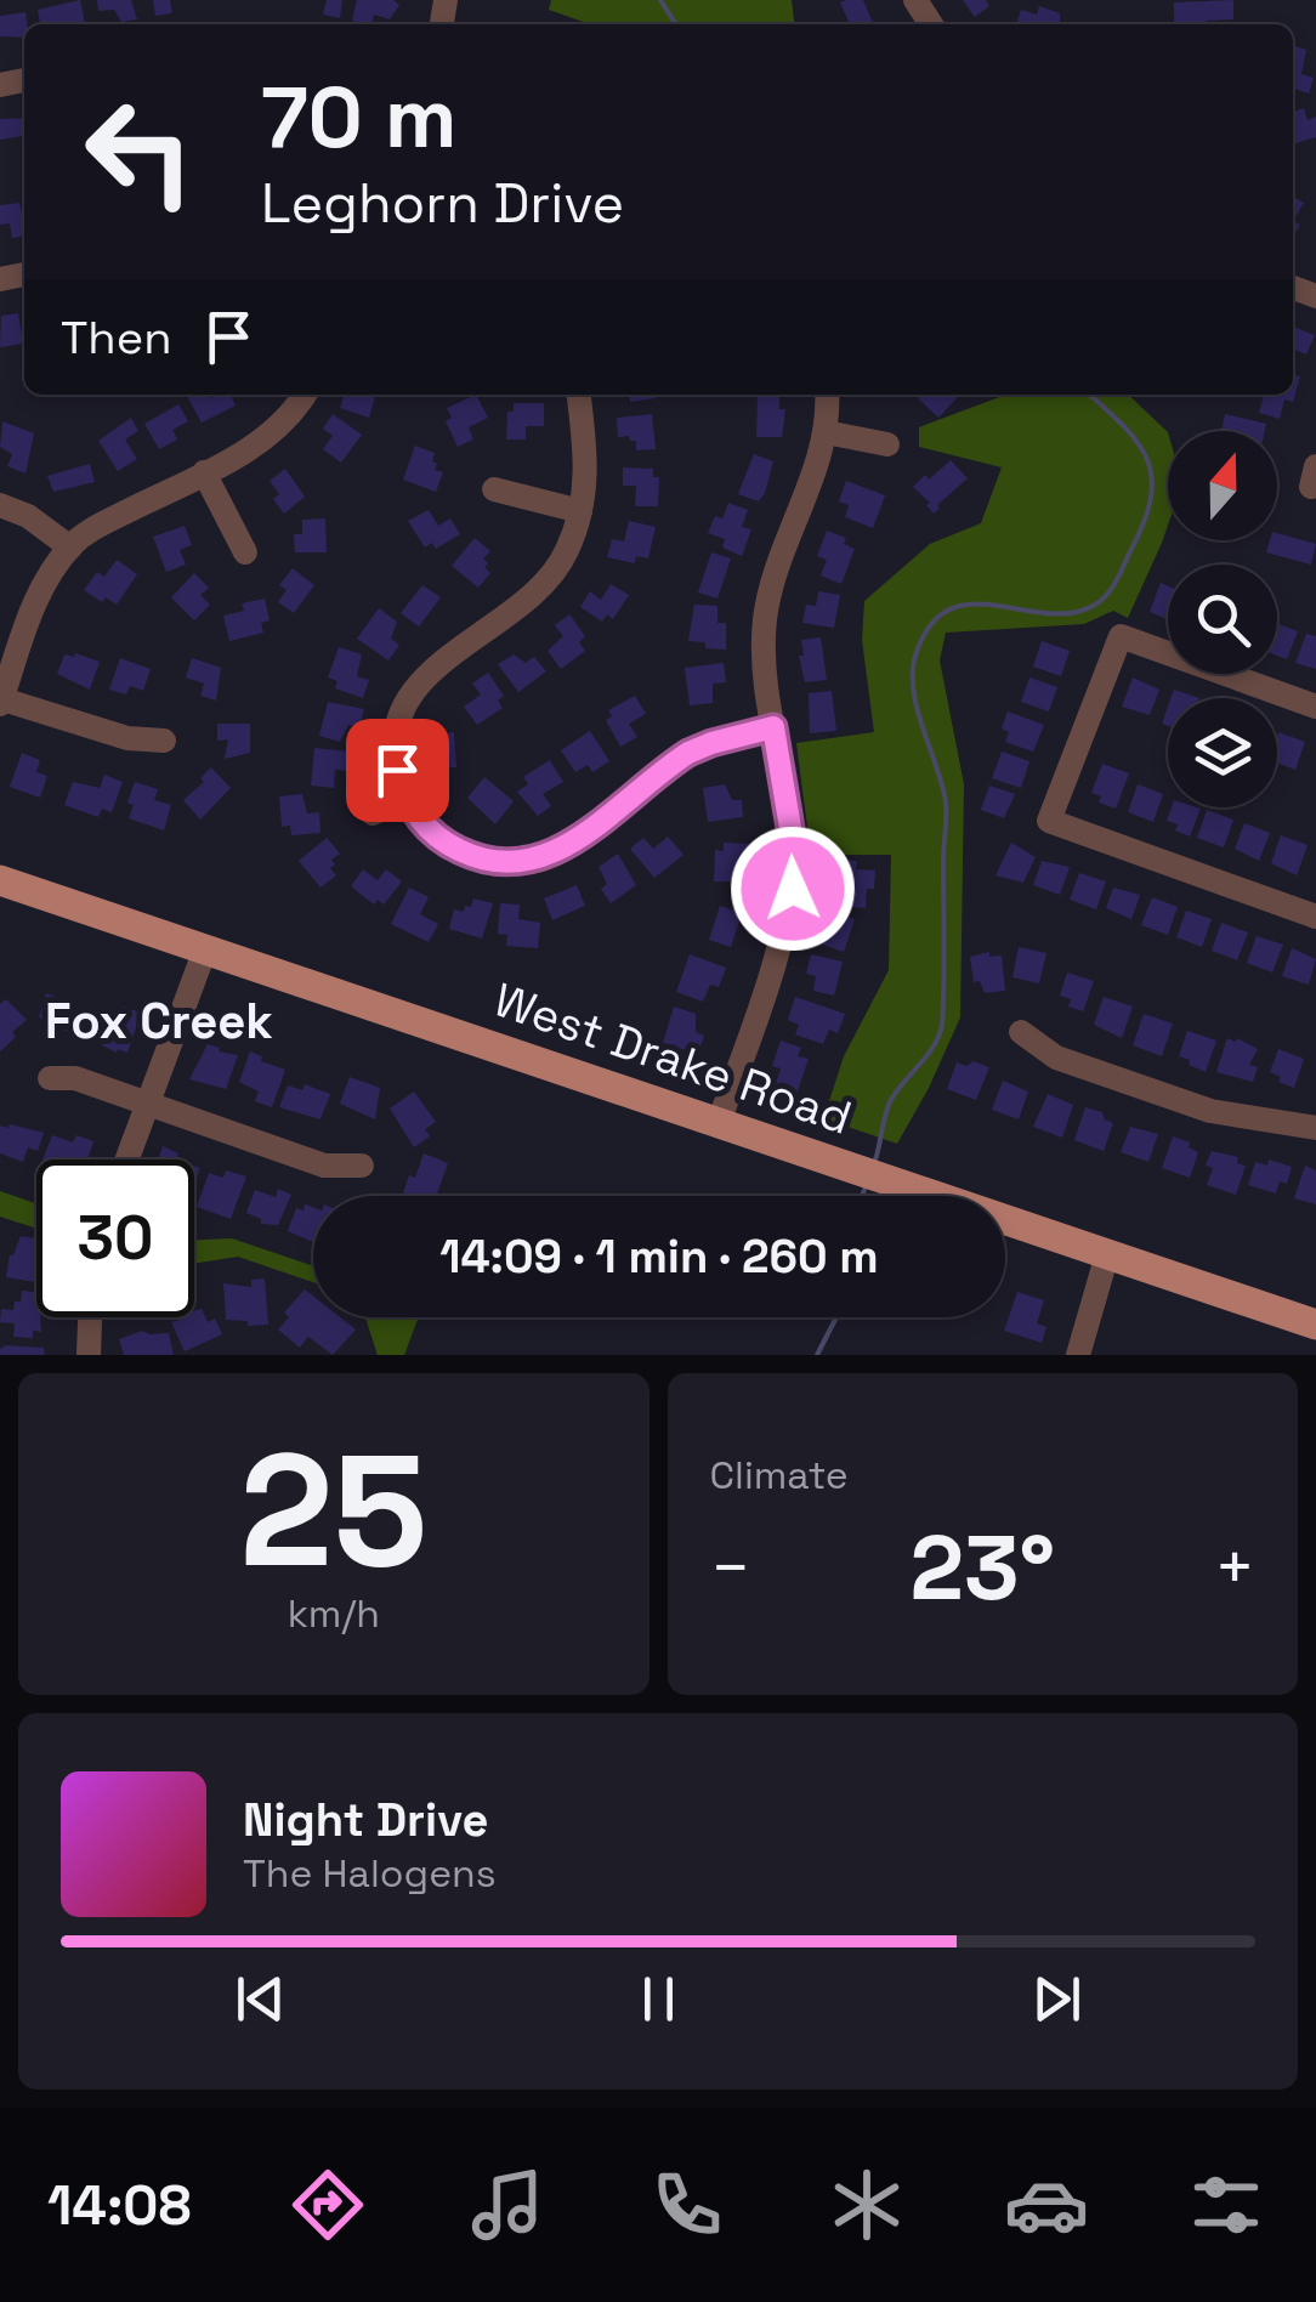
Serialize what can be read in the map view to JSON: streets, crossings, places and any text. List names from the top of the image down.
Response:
{
  "streets": {
    "main road": ["West Drake Road"]
  },
  "districts": ["Fox Creek"],
  "north": "top",
  "page": {
    "turn": ["70 m", "Leghorn Drive"],
    "then": "Then",
    "limit": "30",
    "trip": "14:09 · 1 min · 260 m",
    "tile": [
      ["25", "km/h"],
      "Climate"
    ],
    "heat": ["−", "23°", "+"],
    "song": ["Night Drive", "The Halogens"],
    "tabs": "14:08"
  }
}
